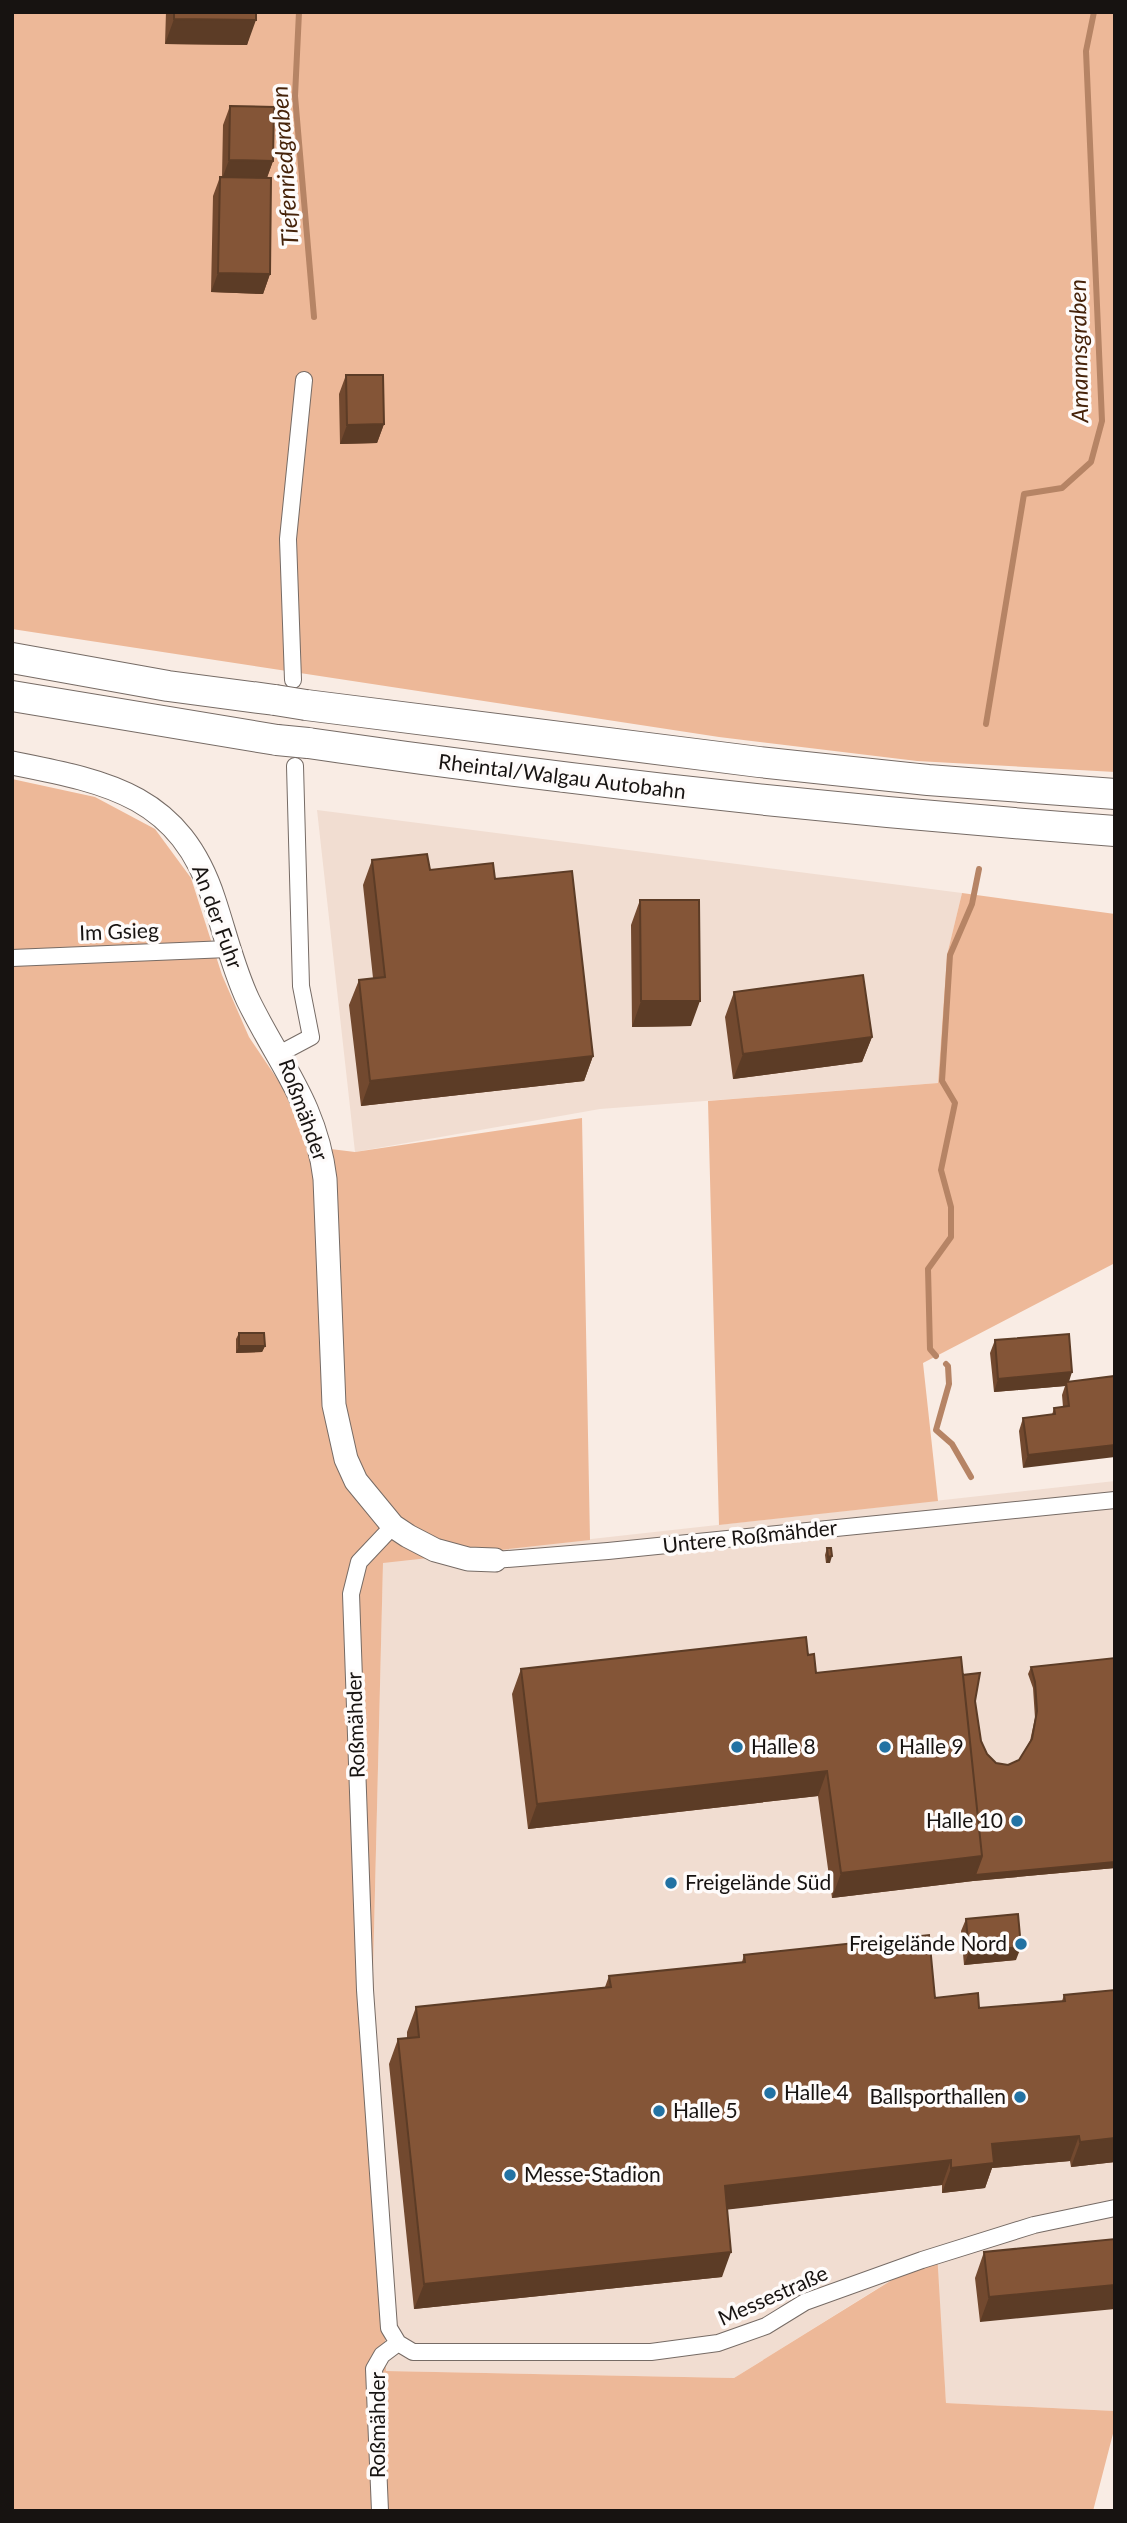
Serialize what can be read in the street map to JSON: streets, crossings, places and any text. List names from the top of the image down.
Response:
{
  "streets": {
    "highway": ["Rheintal/Walgau Autobahn"],
    "main road": ["An der Fuhr", "Roßmähder", "Untere Roßmähder"],
    "street": ["Im Gsieg", "Messestraße"]
  },
  "crossings": [
    ["Rheintal/Walgau Autobahn", "Roßmähder"],
    ["An der Fuhr", "Im Gsieg"],
    ["An der Fuhr", "Roßmähder"],
    ["Roßmähder", "Untere Roßmähder"],
    ["Roßmähder", "Messestraße"]
  ],
  "water": ["Tiefenriedgraben", "Amannsgraben"],
  "places": [
    "Halle 8",
    "Halle 9",
    "Halle 10",
    "Freigelände Süd",
    "Freigelände Nord",
    "Halle 4",
    "Ballsporthallen",
    "Halle 5",
    "Messe-Stadion"
  ]
}
